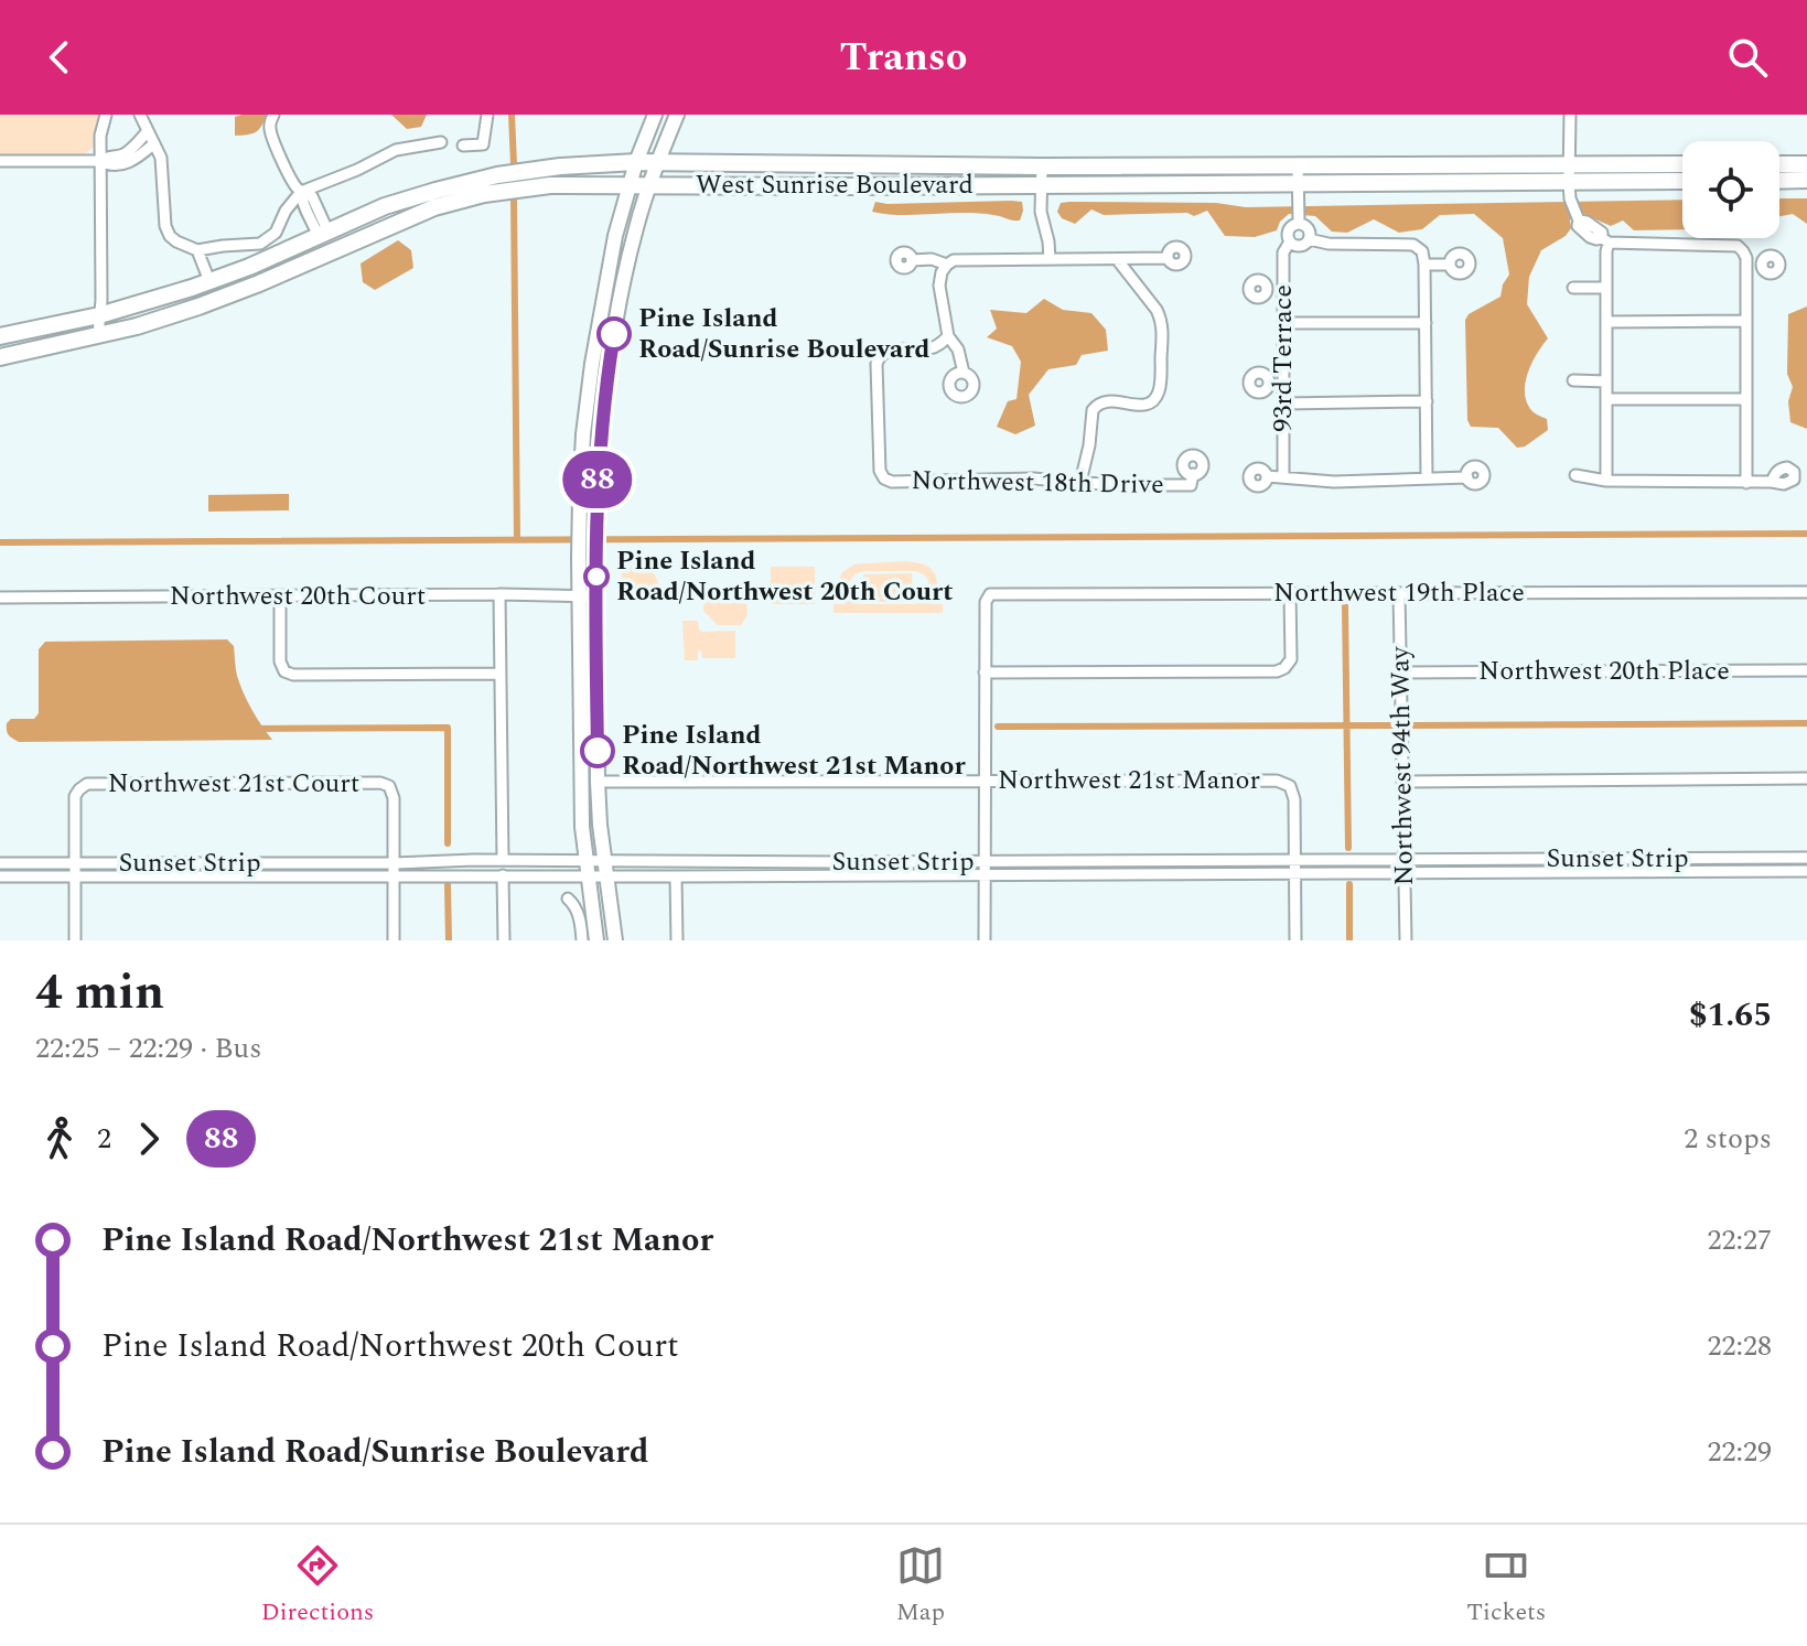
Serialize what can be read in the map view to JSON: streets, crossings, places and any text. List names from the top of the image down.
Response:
{
  "streets": {
    "highway": ["West Sunrise Boulevard"],
    "street": [
      "93rd Terrace",
      "Northwest 18th Drive",
      "Northwest 19th Place",
      "Northwest 20th Court",
      "Northwest 20th Place",
      "Northwest 94th Way",
      "Northwest 21st Manor",
      "Northwest 21st Court",
      "Sunset Strip"
    ]
  },
  "crossings": [
    ["Northwest 19th Place", "Northwest 94th Way"],
    ["Northwest 20th Place", "Northwest 94th Way"],
    ["Northwest 94th Way", "Sunset Strip"],
    ["Northwest 21st Manor", "Sunset Strip"],
    ["Northwest 21st Court", "Sunset Strip"]
  ],
  "places": ["Pine Island Road/Sunrise Boulevard", "Pine Island Road/Northwest 20th Court", "Pine Island Road/Northwest 21st Manor"],
  "lines": ["bus line 88"],
  "page": {
    "header": "Transo",
    "on_map": "88",
    "heading": ["4 min", "22:25 – 22:29 · Bus", "$1.65"],
    "legs": ["2", "88", "2 stops"],
    "list": [
      {
        "name": "Pine Island Road/Northwest 21st Manor",
        "value": "22:27"
      },
      {
        "name": "Pine Island Road/Northwest 20th Court",
        "value": "22:28"
      },
      {
        "name": "Pine Island Road/Sunrise Boulevard",
        "value": "22:29"
      }
    ],
    "tabs": ["Directions", "Map", "Tickets"]
  }
}
